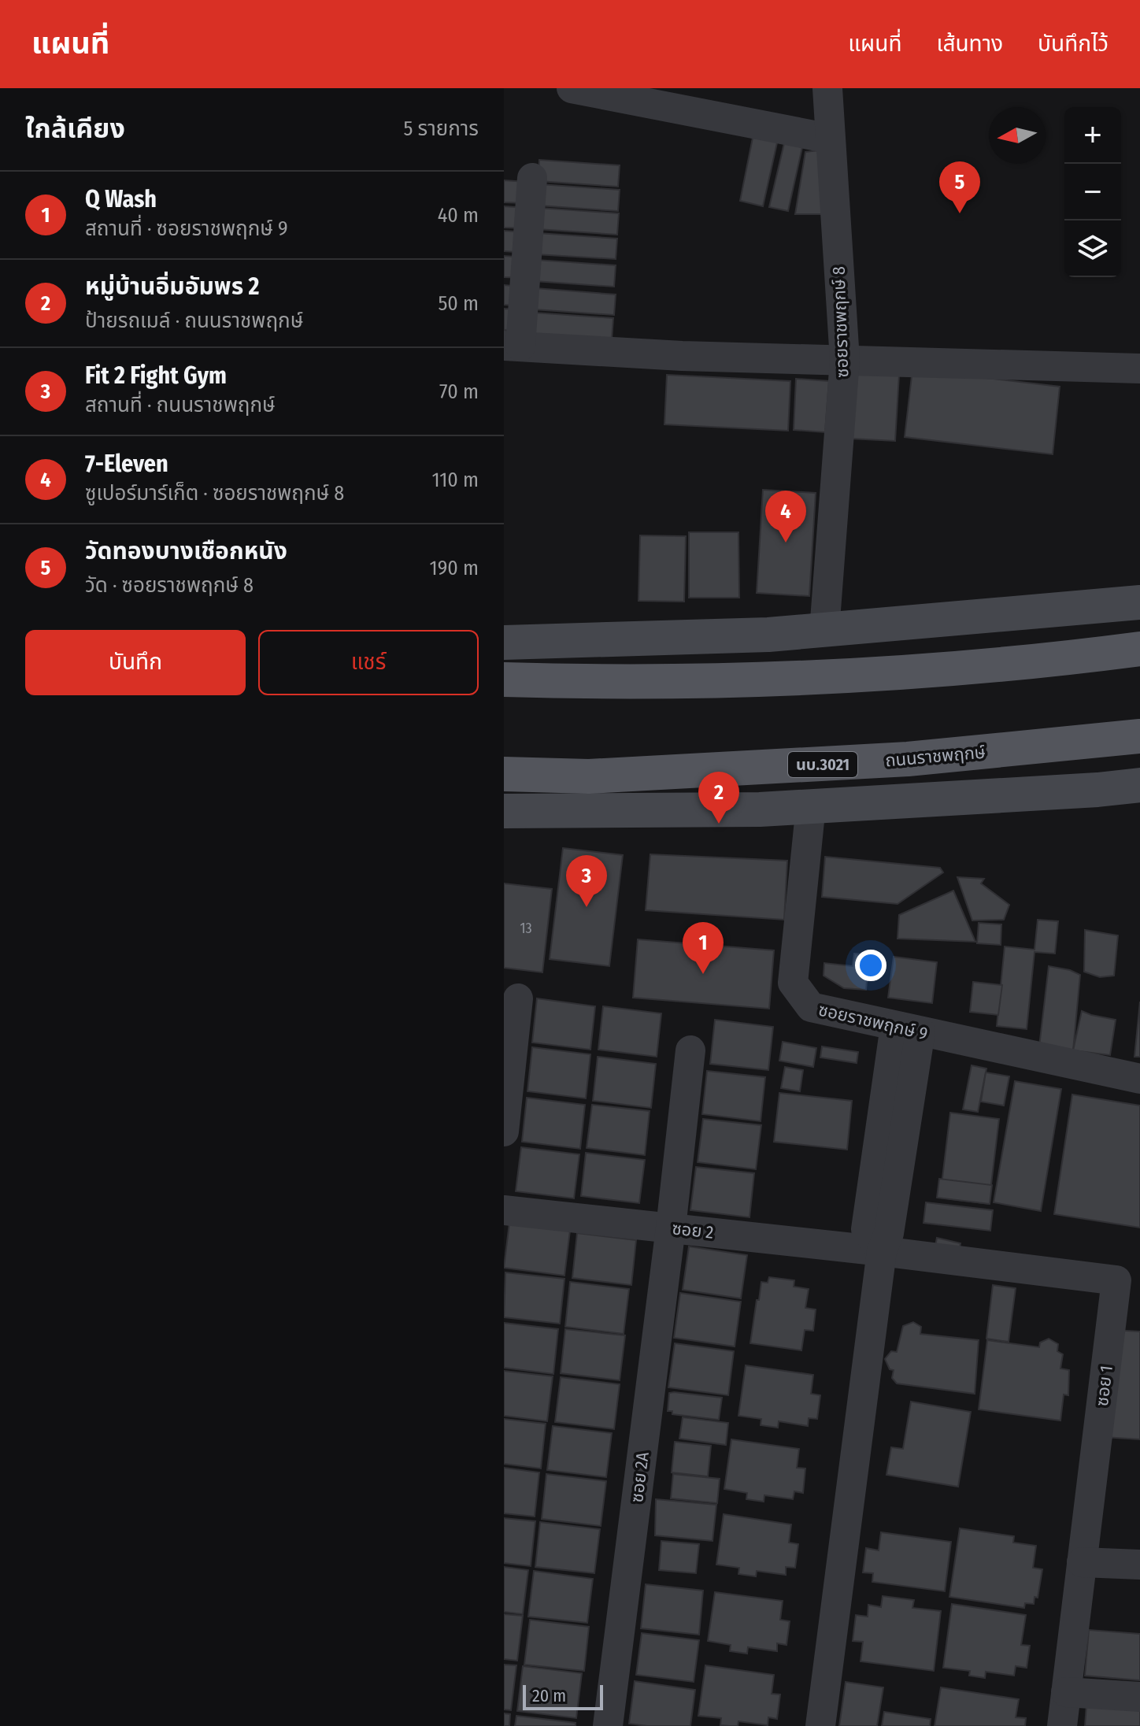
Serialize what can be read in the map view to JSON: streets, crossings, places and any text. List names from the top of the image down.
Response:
{
  "streets": {
    "main road": ["ถนนราชพฤกษ์", "นบ.3021"],
    "street": [
      "ซอยราชพฤกษ์ 8",
      "ซอยราชพฤกษ์ 9",
      "ซอย 2",
      "ซอย 1",
      "ซอย 2A"
    ]
  },
  "crossings": [
    ["นบ.3021", "ซอยราชพฤกษ์ 9"],
    ["ซอย 2", "ซอย 1"],
    ["ซอย 2", "ซอย 2A"]
  ],
  "house_numbers": ["13"],
  "scale_bar": "20 m",
  "north": "left",
  "page": {
    "header": "แผนที่",
    "nav": ["แผนที่", "เส้นทาง", "บันทึกไว้"],
    "heading": ["ใกล้เคียง", "5 รายการ"],
    "map_buttons": ["+", "−"],
    "pins": [
      "5",
      "4",
      "2",
      "3",
      "1"
    ],
    "list": [
      {
        "mark": "1",
        "name": "Q Wash",
        "note": "สถานที่ · ซอยราชพฤกษ์ 9",
        "value": "40 m"
      },
      {
        "mark": "2",
        "name": "หมู่บ้านอิ่มอัมพร 2",
        "note": "ป้ายรถเมล์ · ถนนราชพฤกษ์",
        "value": "50 m"
      },
      {
        "mark": "3",
        "name": "Fit 2 Fight Gym",
        "note": "สถานที่ · ถนนราชพฤกษ์",
        "value": "70 m"
      },
      {
        "mark": "4",
        "name": "7-Eleven",
        "note": "ซูเปอร์มาร์เก็ต · ซอยราชพฤกษ์ 8",
        "value": "110 m"
      },
      {
        "mark": "5",
        "name": "วัดทองบางเชือกหนัง",
        "note": "วัด · ซอยราชพฤกษ์ 8",
        "value": "190 m"
      }
    ],
    "buttons": ["บันทึก", "แชร์"],
    "scale": "20 m"
  }
}
